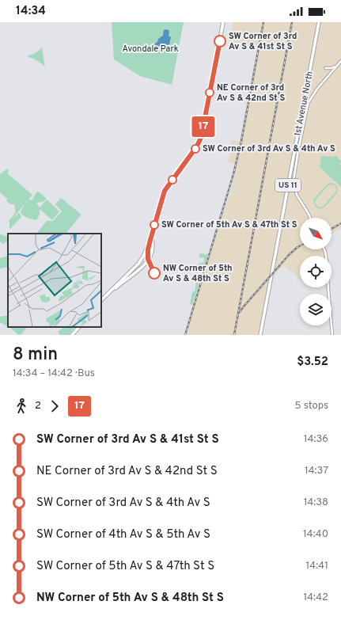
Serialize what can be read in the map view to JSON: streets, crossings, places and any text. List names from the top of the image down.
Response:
{
  "streets": {
    "main road": ["1st Avenue North", "US 11"]
  },
  "parks": ["Avondale Park"],
  "places": [
    "SW Corner of 3rd Av S & 41st St S",
    "NE Corner of 3rd Av S & 42nd St S",
    "SW Corner of 3rd Av S & 4th Av S",
    "SW Corner of 5th Av S & 47th St S",
    "NW Corner of 5th Av S & 48th St S"
  ],
  "lines": ["bus line 17"],
  "north": "bottom right",
  "page": {
    "status": "14:34",
    "on_map": "17",
    "heading": ["8 min", "14:34 – 14:42 · Bus", "$3.52"],
    "legs": ["2", "17", "5 stops"],
    "list": [
      {
        "name": "SW Corner of 3rd Av S & 41st St S",
        "value": "14:36"
      },
      {
        "name": "NE Corner of 3rd Av S & 42nd St S",
        "value": "14:37"
      },
      {
        "name": "SW Corner of 3rd Av S & 4th Av S",
        "value": "14:38"
      },
      {
        "name": "SW Corner of 4th Av S & 5th Av S",
        "value": "14:40"
      },
      {
        "name": "SW Corner of 5th Av S & 47th St S",
        "value": "14:41"
      },
      {
        "name": "NW Corner of 5th Av S & 48th St S",
        "value": "14:42"
      }
    ]
  }
}
